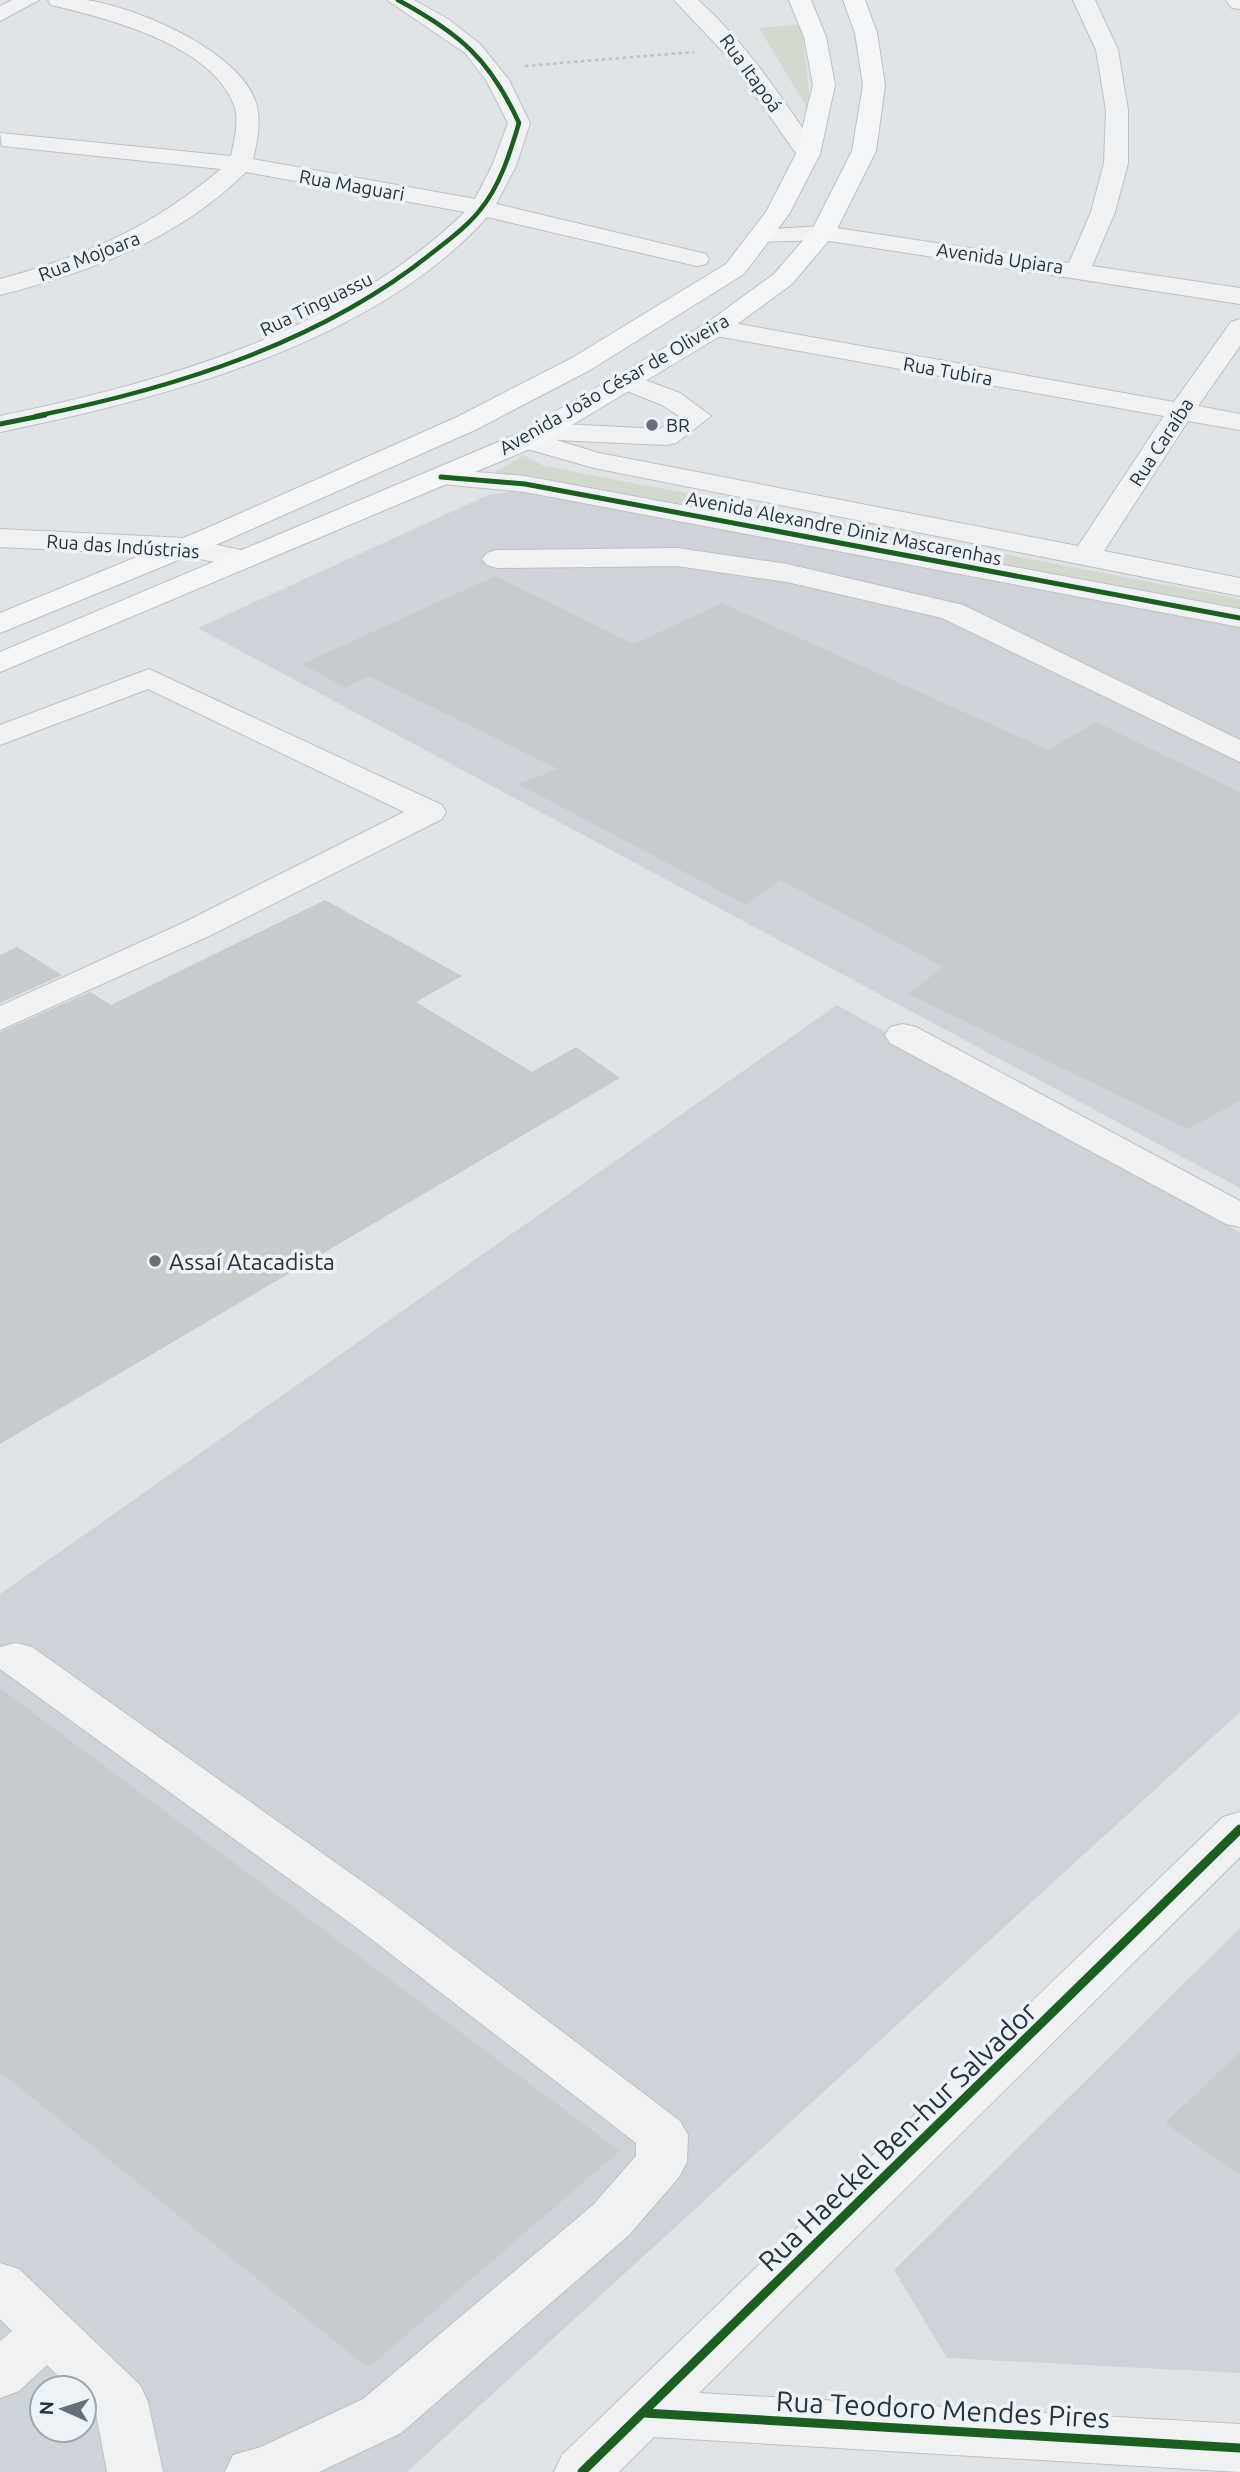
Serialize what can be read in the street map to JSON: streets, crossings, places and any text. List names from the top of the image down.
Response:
{
  "streets": {
    "main road": ["Avenida João César de Oliveira"],
    "street": [
      "Rua Itapoá",
      "Rua Maguari",
      "Rua Mojoara",
      "Avenida Upiara",
      "Rua Tinguassu",
      "Rua Tubira",
      "Rua Caraíba",
      "Avenida Alexandre Diniz Mascarenhas",
      "Rua das Indústrias",
      "Rua Haeckel Ben-hur Salvador",
      "Rua Teodoro Mendes Pires"
    ]
  },
  "crossings": [
    ["Rua Itapoá", "Avenida João César de Oliveira"],
    ["Rua Maguari", "Rua Mojoara"],
    ["Rua Maguari", "Rua Tinguassu"],
    ["Avenida Upiara", "Avenida João César de Oliveira"],
    ["Rua Tubira", "Avenida João César de Oliveira"],
    ["Rua Tubira", "Rua Caraíba"],
    ["Avenida João César de Oliveira", "Avenida Alexandre Diniz Mascarenhas"],
    ["Avenida João César de Oliveira", "Rua das Indústrias"],
    ["Rua Caraíba", "Avenida Alexandre Diniz Mascarenhas"],
    ["Rua Haeckel Ben-hur Salvador", "Rua Teodoro Mendes Pires"]
  ],
  "places": ["BR", "Assaí Atacadista"],
  "north": "left"
}
